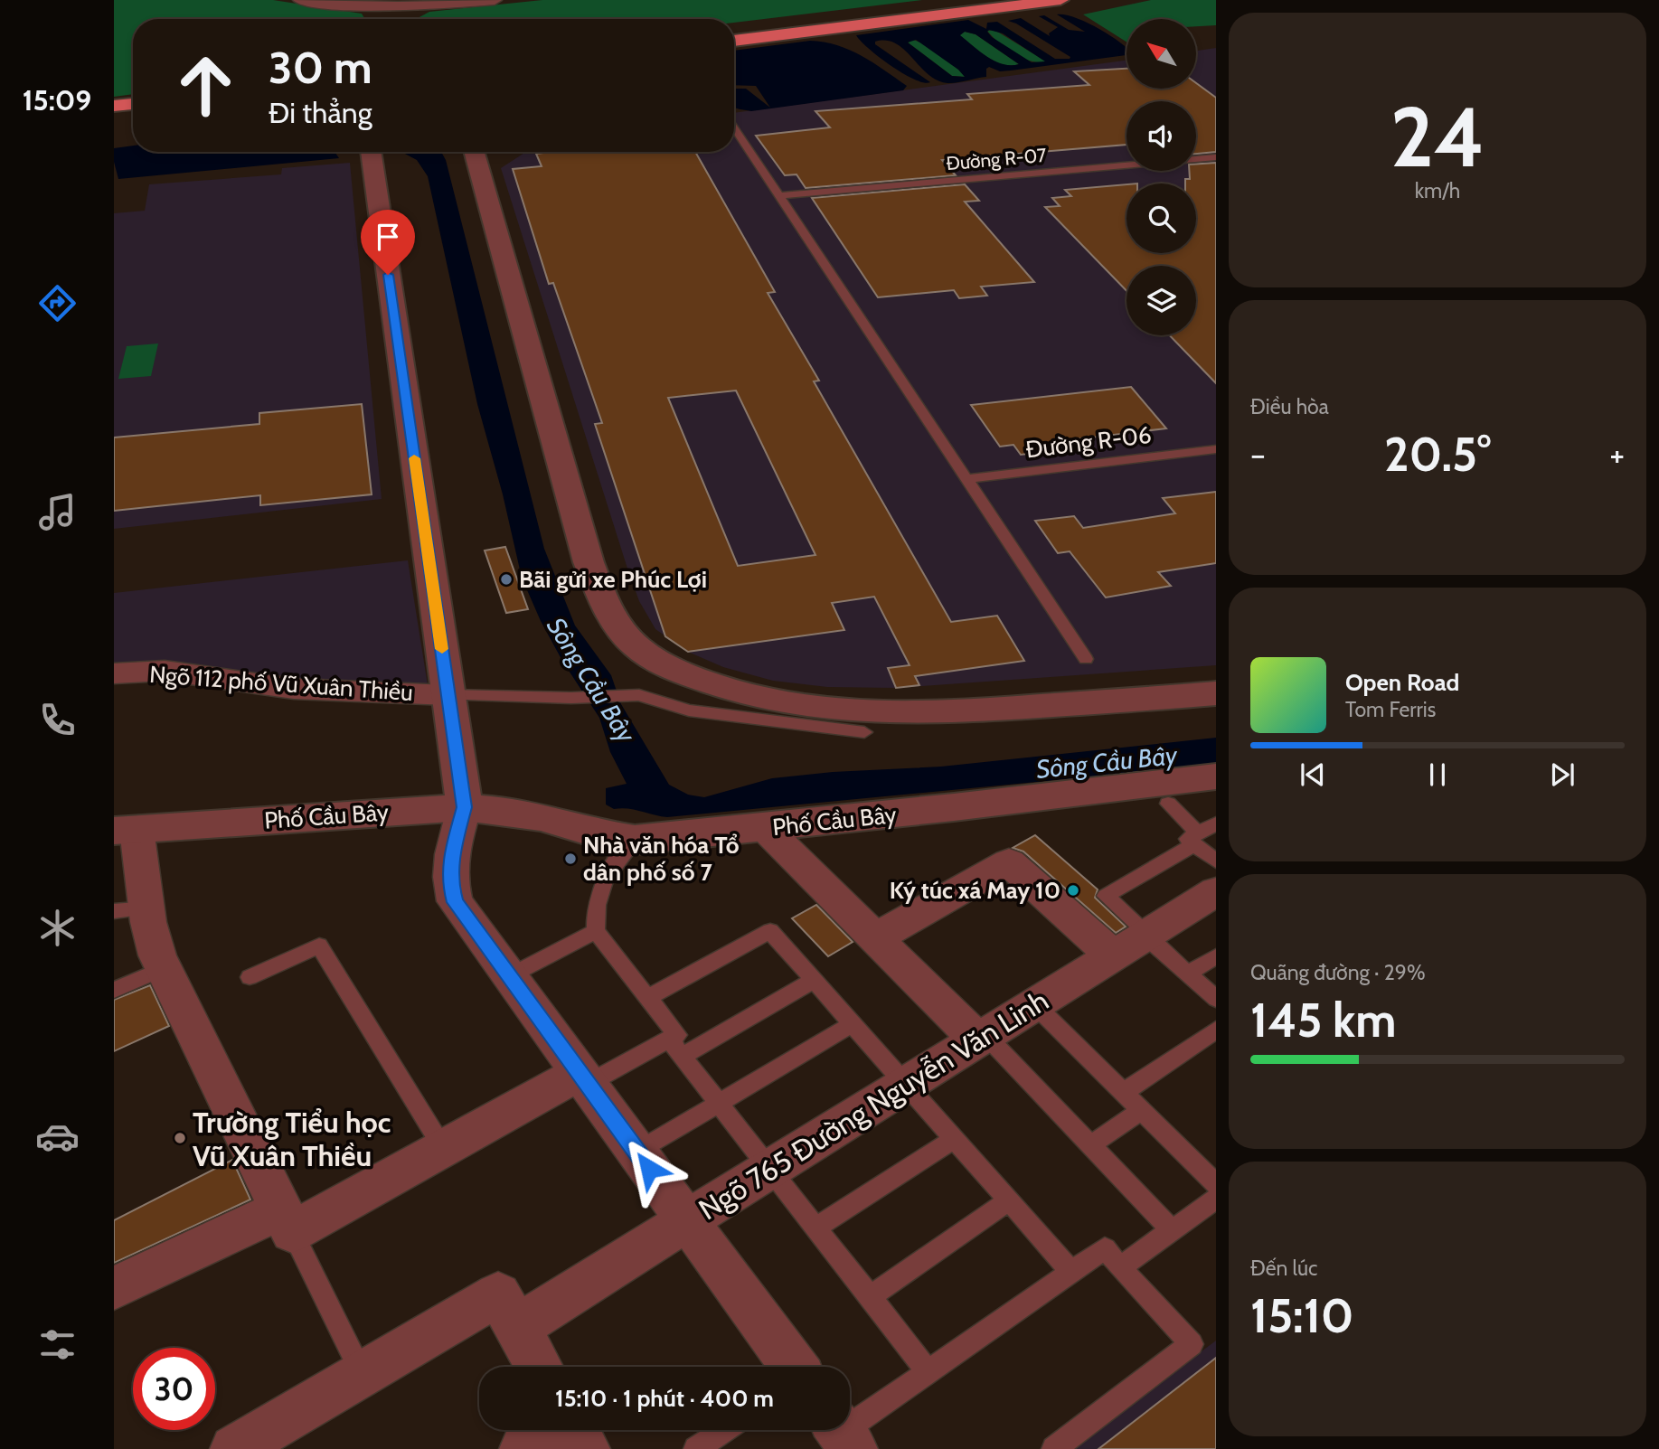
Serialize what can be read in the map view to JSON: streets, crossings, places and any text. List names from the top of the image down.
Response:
{
  "streets": {
    "street": ["Ngõ 112 phố Vũ Xuân Thiều", "Phố Cầu Bây", "Ngõ 765 Đường Nguyễn Văn Linh"],
    "lane": ["Đường R-07", "Đường R-06"]
  },
  "crossings": [
    ["Phố Cầu Bây", "Ngõ 765 Đường Nguyễn Văn Linh"]
  ],
  "water": ["Sông Cầu Bây"],
  "places": [
    "Bãi gửi xe Phúc Lợi",
    "Nhà văn hóa Tổ dân phố số 7",
    "Ký túc xá May 10",
    "Trường Tiểu học Vũ Xuân Thiều"
  ],
  "north": "top left",
  "page": {
    "tabs": "15:09",
    "tile": [
      ["24", "km/h"],
      "Điều hòa",
      ["Quãng đường · 29%", "145 km"],
      ["Đến lúc", "15:10"]
    ],
    "turn": ["30 m", "Đi thẳng"],
    "heat": ["−", "20.5°", "+"],
    "song": ["Open Road", "Tom Ferris"],
    "limit": "30",
    "trip": "15:10 · 1 phút · 400 m"
  }
}
